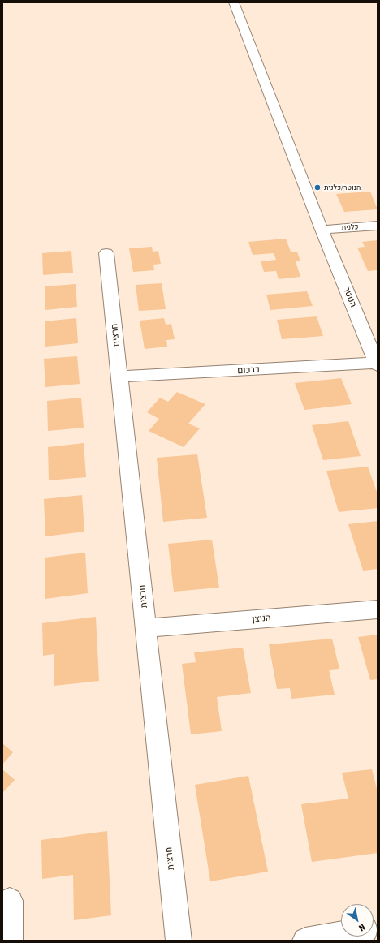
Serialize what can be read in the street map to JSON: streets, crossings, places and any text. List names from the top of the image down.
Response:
{
  "streets": {
    "street": [
      "כלנית",
      "הנוטר",
      "חרצית",
      "כרכום",
      "הניצן"
    ]
  },
  "crossings": [
    ["כלנית", "הנוטר"],
    ["הנוטר", "כרכום"],
    ["חרצית", "כרכום"],
    ["חרצית", "הניצן"]
  ],
  "places": ["הנוטר/כלנית"],
  "north": "bottom right"
}
